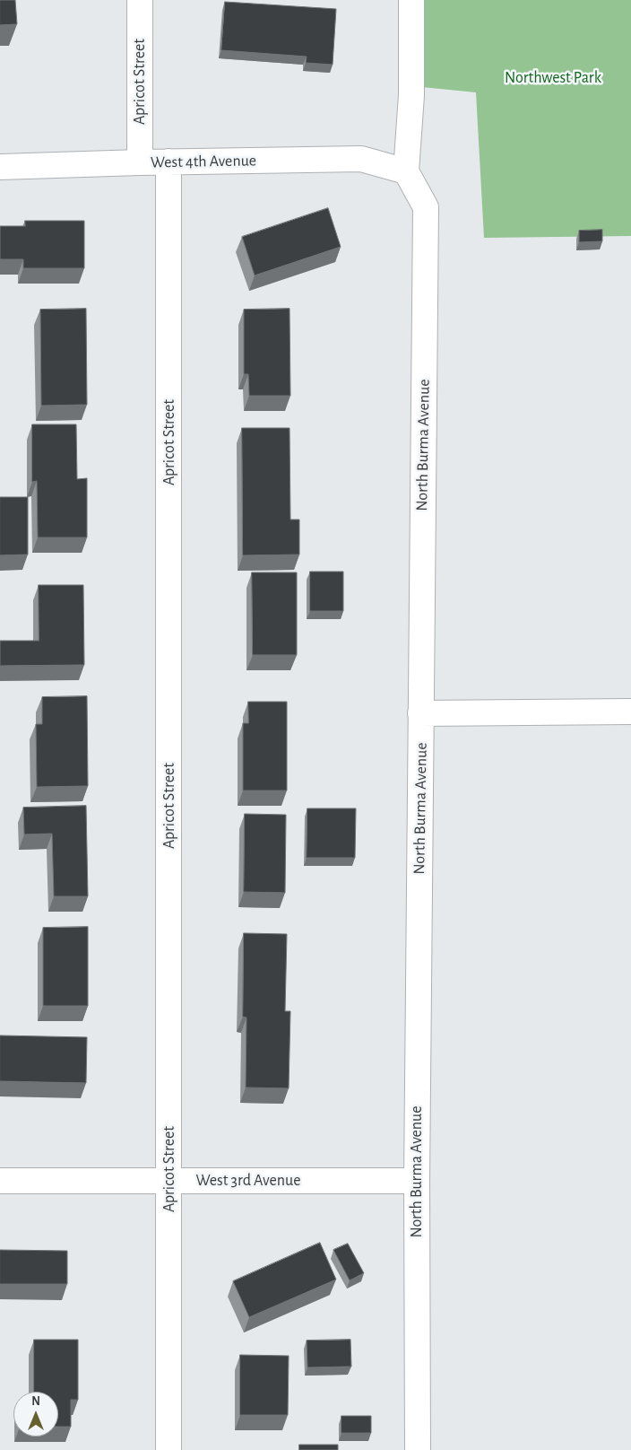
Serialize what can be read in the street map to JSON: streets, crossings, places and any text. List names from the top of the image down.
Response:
{
  "streets": {
    "street": [
      "Apricot Street",
      "West 4th Avenue",
      "North Burma Avenue",
      "West 3rd Avenue"
    ]
  },
  "crossings": [
    ["Apricot Street", "West 4th Avenue"],
    ["Apricot Street", "West 3rd Avenue"],
    ["West 4th Avenue", "North Burma Avenue"],
    ["North Burma Avenue", "West 3rd Avenue"]
  ],
  "parks": ["Northwest Park"],
  "north": "top"
}
